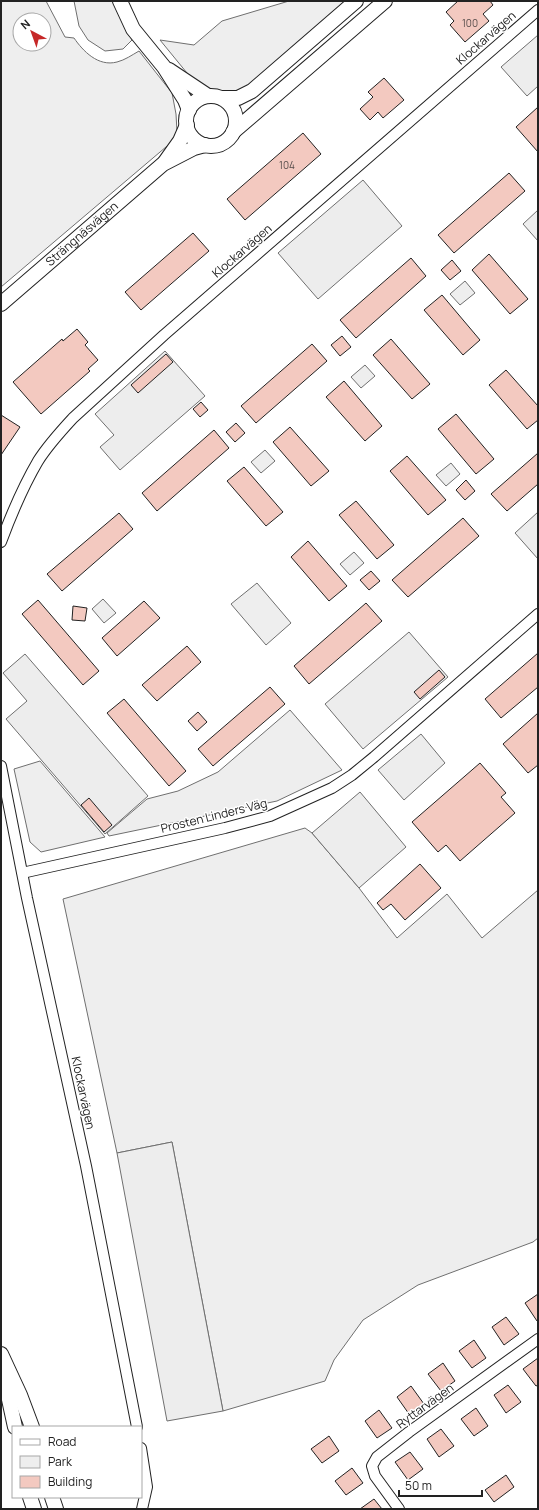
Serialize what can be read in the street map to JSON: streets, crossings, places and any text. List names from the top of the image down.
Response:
{
  "streets": {
    "main road": ["Strängnäsvägen"],
    "street": ["Klockarvägen", "Prosten Linders Väg", "Ryttarvägen"]
  },
  "crossings": [
    ["Klockarvägen", "Prosten Linders Väg"]
  ],
  "house_numbers": ["100", "104"],
  "legend": ["Road", "Park", "Building"],
  "scale_bar": "50 m",
  "north": "top left"
}
